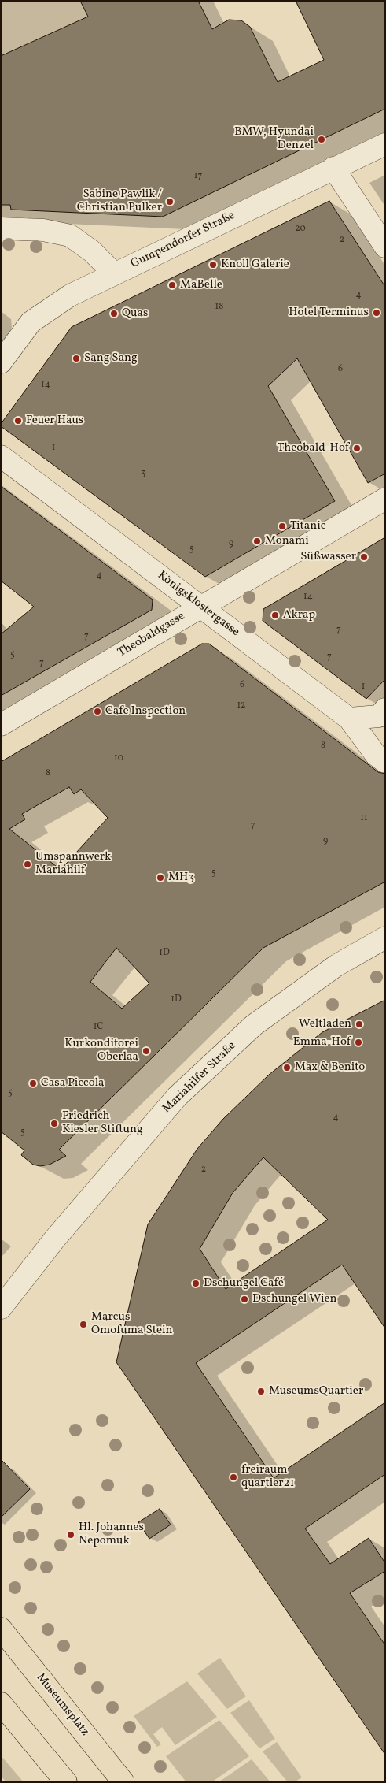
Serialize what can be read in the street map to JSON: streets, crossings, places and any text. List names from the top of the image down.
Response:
{
  "streets": {
    "main road": ["Museumsplatz"],
    "street": [
      "Gumpendorfer Straße",
      "Königsklostergasse",
      "Theobaldgasse",
      "Mariahilfer Straße"
    ]
  },
  "crossings": [
    ["Königsklostergasse", "Theobaldgasse"]
  ],
  "places": [
    "BMW, Hyundai Denzel",
    "Sabine Pawlik / Christian Pulker",
    "Knoll Galerie",
    "MaBelle",
    "Hotel Terminus",
    "Quas",
    "Sang Sang",
    "Feuer Haus",
    "Theobald-Hof",
    "Titanic",
    "Monami",
    "Süßwasser",
    "Akrap",
    "Cafe Inspection",
    "Umspannwerk Mariahilf",
    "MH3",
    "Weltladen",
    "Emma-Hof",
    "Kurkonditorei Oberlaa",
    "Max & Benito",
    "Casa Piccola",
    "Friedrich Kiesler Stiftung",
    "Dschungel Café",
    "Dschungel Wien",
    "Marcus Omofuma Stein",
    "MuseumsQuartier",
    "freiraum quartier21",
    "Hl. Johannes Nepomuk"
  ],
  "house_numbers": [
    "17",
    "20",
    "2",
    "4",
    "18",
    "6",
    "14",
    "1",
    "3",
    "9",
    "5",
    "4",
    "14",
    "7",
    "7",
    "5",
    "7",
    "7",
    "6",
    "1",
    "12",
    "8",
    "10",
    "8",
    "11",
    "7",
    "9",
    "5",
    "1D",
    "1D",
    "1C",
    "5",
    "4",
    "5",
    "2"
  ]
}
